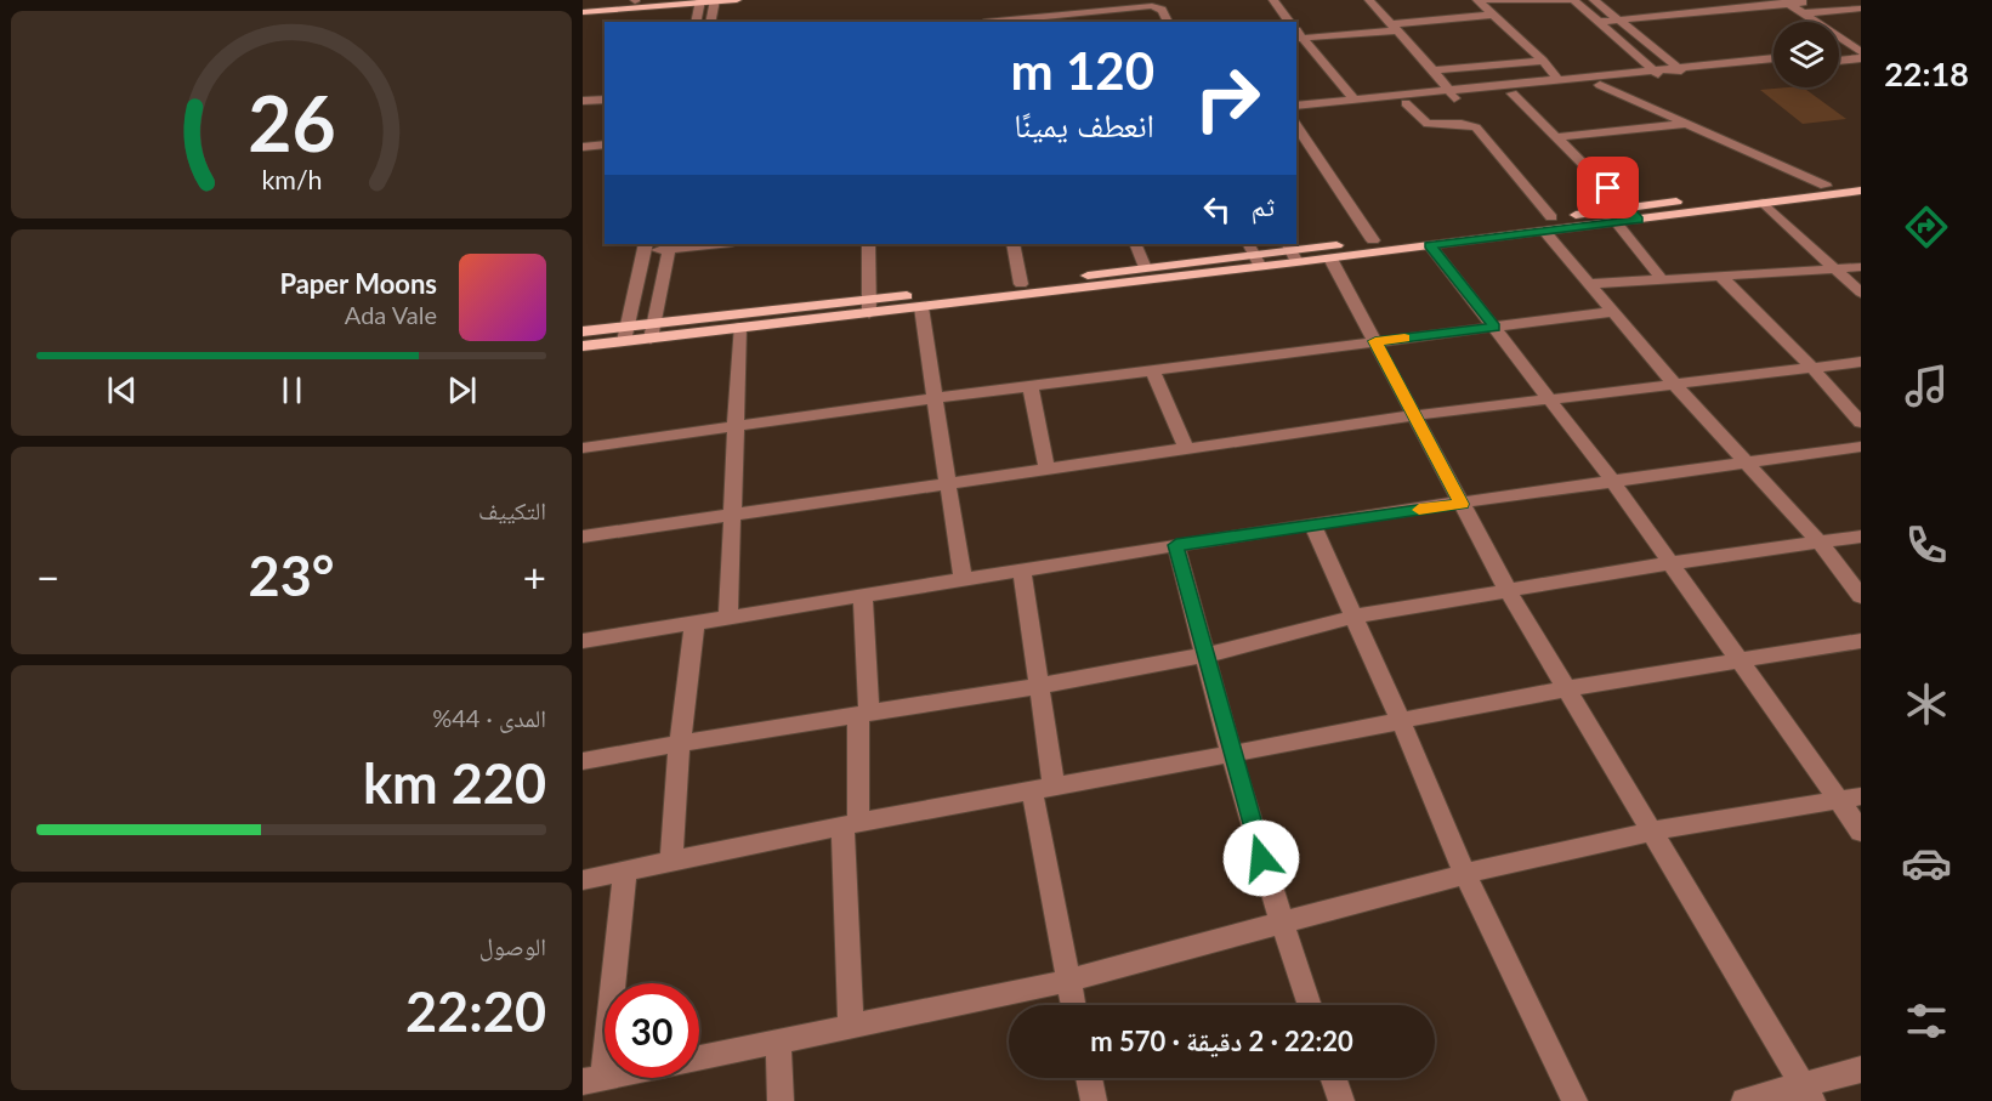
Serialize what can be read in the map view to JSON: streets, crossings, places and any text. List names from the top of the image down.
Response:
{
  "page": {
    "tabs": "22:18",
    "turn": ["120 m", "انعطف يمينًا"],
    "then": "ثم",
    "song": ["Paper Moons", "Ada Vale"],
    "tile": [
      "التكييف",
      ["المدى · 44%", "220 km"],
      ["الوصول", "22:20"]
    ],
    "heat": ["−", "23°", "+"],
    "limit": "30",
    "trip": "22:20 · 2 دقيقة · 570 m",
    "gauge": ["26", "km/h"]
  }
}
